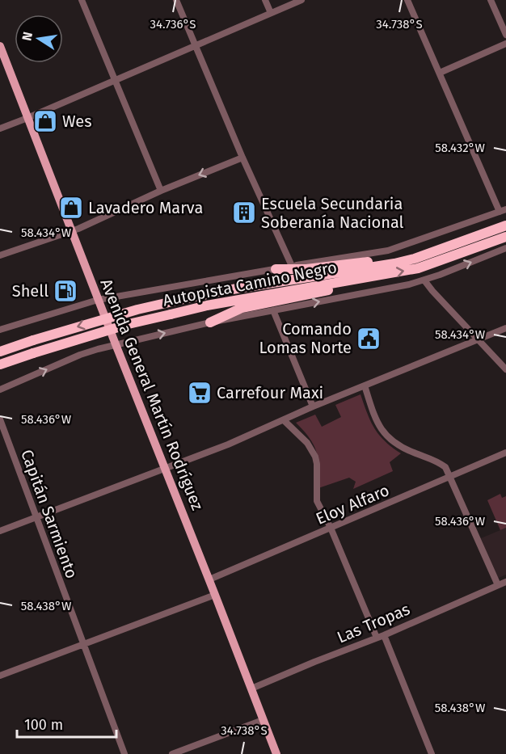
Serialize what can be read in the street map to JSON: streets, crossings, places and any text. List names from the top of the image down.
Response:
{
  "streets": {
    "highway": ["Autopista Camino Negro"],
    "main road": ["Avenida General Martín Rodríguez"],
    "street": ["Eloy Alfaro", "Capitán Sarmiento", "Las Tropas"]
  },
  "crossings": [
    ["Avenida General Martín Rodríguez", "Eloy Alfaro"],
    ["Avenida General Martín Rodríguez", "Las Tropas"]
  ],
  "places": {
    "shop": ["Wes", "Lavadero Marva"],
    "building": ["Escuela Secundaria Soberanía Nacional"],
    "fuel station": ["Shell"],
    "public building": ["Comando Lomas Norte"],
    "supermarket": ["Carrefour Maxi"]
  },
  "scale_bar": "100 m",
  "north": "left",
  "coordinates": [
    "34.736°S",
    "34.738°S",
    "58.432°W",
    "58.434°W",
    "58.436°W",
    "58.438°W"
  ]
}
